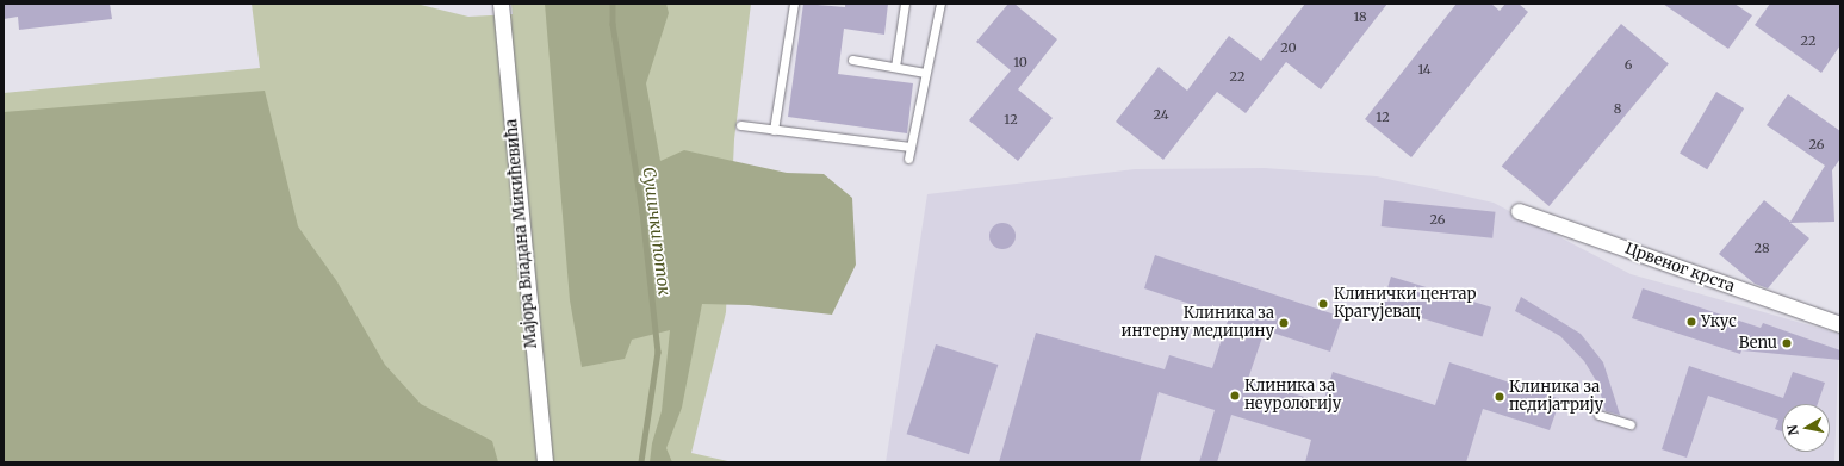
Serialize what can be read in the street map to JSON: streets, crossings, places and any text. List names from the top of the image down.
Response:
{
  "streets": {
    "street": ["Мајора Владана Микићевића", "Црвеног крста"]
  },
  "water": ["Сушички поток"],
  "places": [
    "Клинички центар Крагујевац",
    "Укус",
    "Клиника за интерну медицину",
    "Benu",
    "Клиника за неурологију",
    "Клиника за педијатрију"
  ],
  "house_numbers": [
    "18",
    "22",
    "20",
    "10",
    "6",
    "14",
    "22",
    "8",
    "24",
    "12",
    "12",
    "26",
    "26",
    "28"
  ],
  "north": "left"
}
